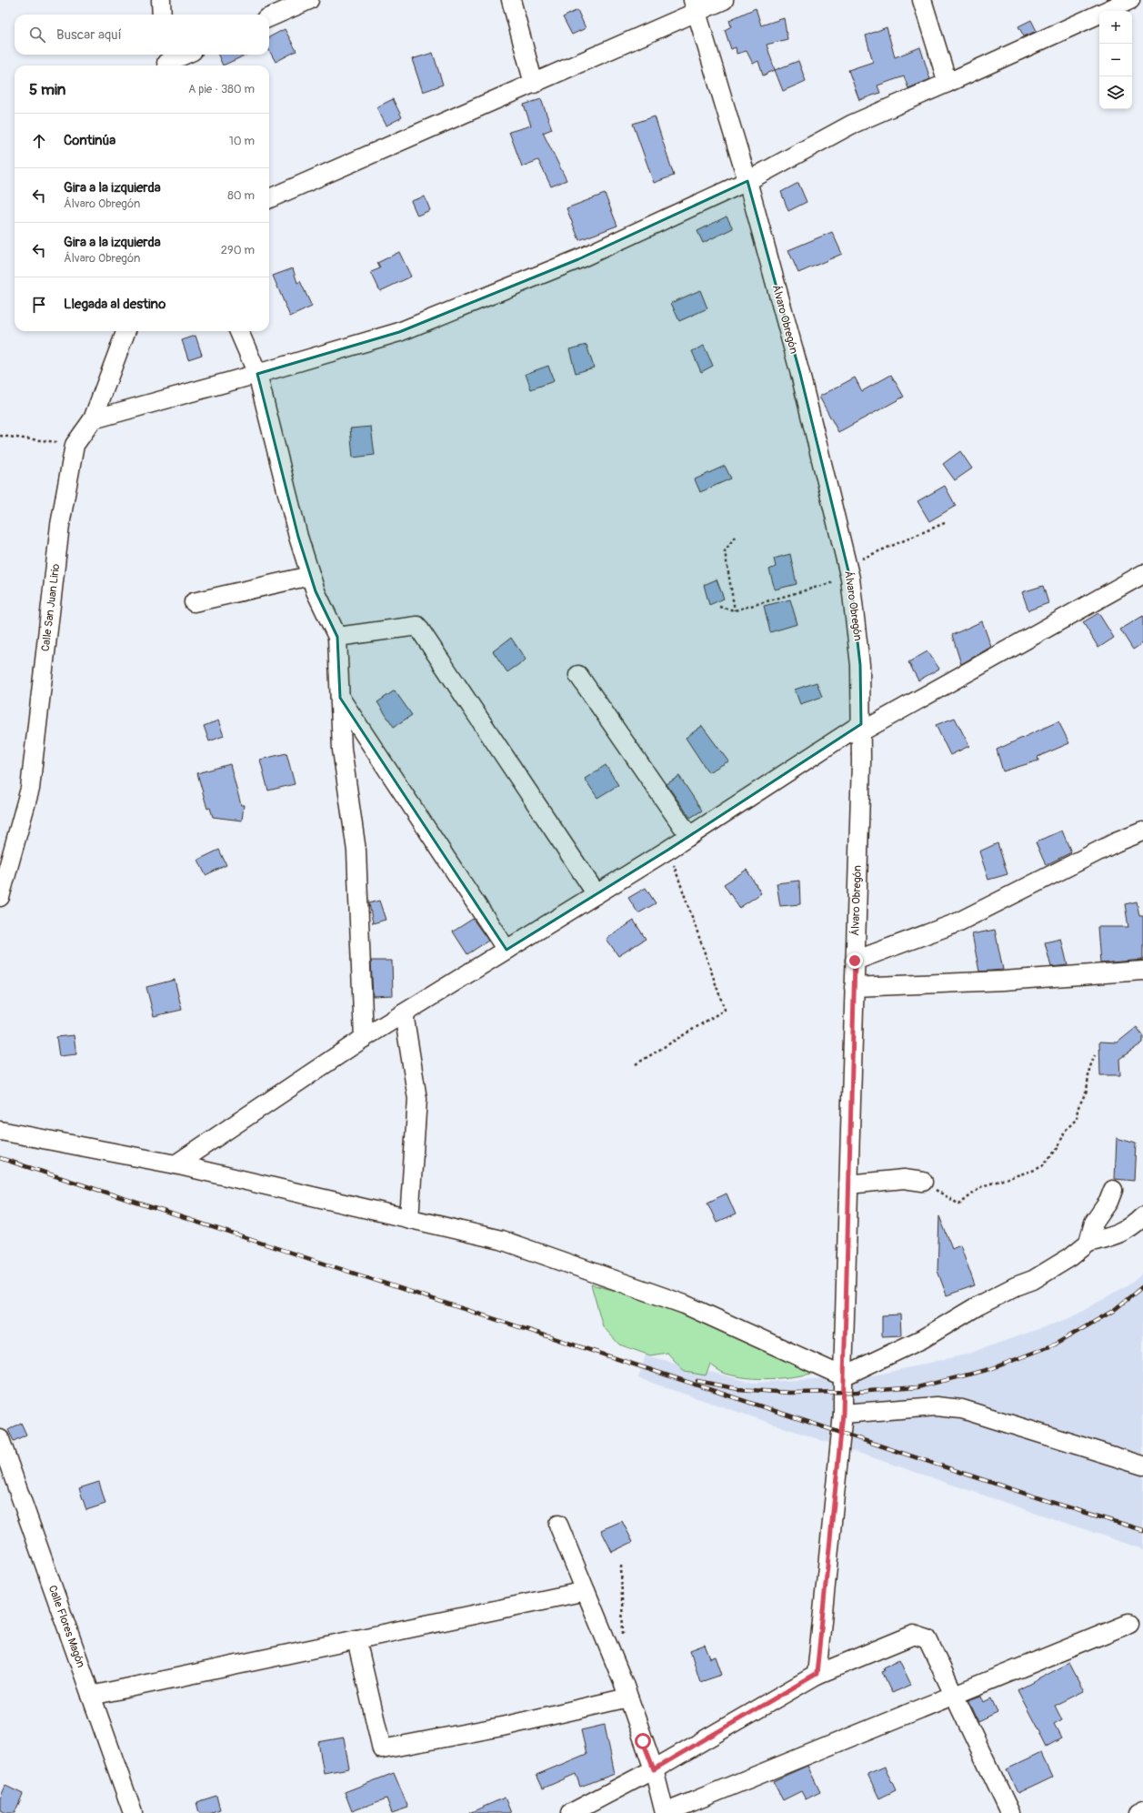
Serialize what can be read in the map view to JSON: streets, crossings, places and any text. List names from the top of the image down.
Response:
{
  "streets": {
    "street": ["Álvaro Obregón", "Calle San Juan Lirio", "Calle Flores Magón"]
  },
  "page": {
    "map_buttons": ["+", "−"],
    "search": "Buscar aquí",
    "heading": ["5 min", "A pie · 380 m"],
    "list": [
      ["Continúa", "10 m"],
      ["Gira a la izquierda", "Álvaro Obregón", "80 m"],
      ["Gira a la izquierda", "Álvaro Obregón", "290 m"],
      "Llegada al destino"
    ]
  }
}
